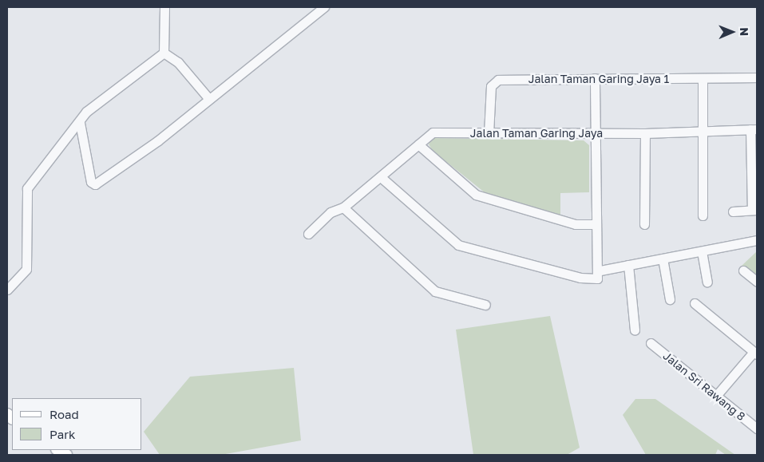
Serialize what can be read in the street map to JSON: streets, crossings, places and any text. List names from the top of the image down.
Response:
{
  "streets": {
    "street": ["Jalan Taman Garing Jaya 1", "Jalan Taman Garing Jaya", "Jalan Sri Rawang 8"]
  },
  "crossings": [
    ["Jalan Taman Garing Jaya 1", "Jalan Taman Garing Jaya"]
  ],
  "legend": ["Road", "Park"],
  "north": "right"
}
